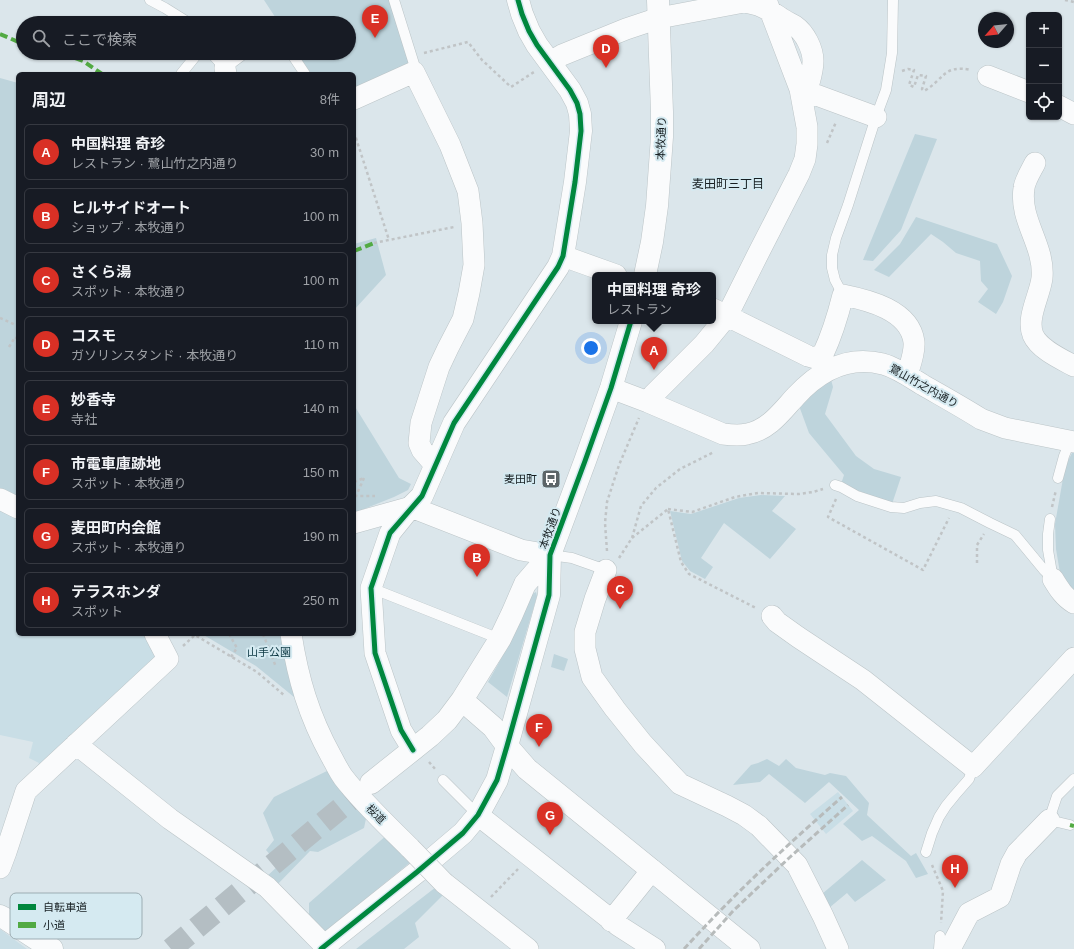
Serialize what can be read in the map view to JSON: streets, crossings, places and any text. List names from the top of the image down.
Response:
{
  "streets": {
    "street": ["本牧通り", "鷺山竹之内通り", "桜道"]
  },
  "crossings": [
    ["本牧通り", "鷺山竹之内通り"]
  ],
  "districts": ["麦田町三丁目"],
  "parks": ["山手公園"],
  "places": {
    "bus stop": ["麦田町"]
  },
  "legend": ["自転車道", "小道"],
  "north": "bottom left",
  "page": {
    "pins": [
      "E",
      "D",
      "A",
      "B",
      "C",
      "F",
      "G",
      "H"
    ],
    "map_buttons": ["+", "−"],
    "search": "ここで検索",
    "heading": ["周辺", "8件"],
    "list": [
      {
        "mark": "A",
        "name": "中国料理 奇珍",
        "note": "レストラン · 鷺山竹之内通り",
        "value": "30 m"
      },
      {
        "mark": "B",
        "name": "ヒルサイドオート",
        "note": "ショップ · 本牧通り",
        "value": "100 m"
      },
      {
        "mark": "C",
        "name": "さくら湯",
        "note": "スポット · 本牧通り",
        "value": "100 m"
      },
      {
        "mark": "D",
        "name": "コスモ",
        "note": "ガソリンスタンド · 本牧通り",
        "value": "110 m"
      },
      {
        "mark": "E",
        "name": "妙香寺",
        "note": "寺社",
        "value": "140 m"
      },
      {
        "mark": "F",
        "name": "市電車庫跡地",
        "note": "スポット · 本牧通り",
        "value": "150 m"
      },
      {
        "mark": "G",
        "name": "麦田町内会館",
        "note": "スポット · 本牧通り",
        "value": "190 m"
      },
      {
        "mark": "H",
        "name": "テラスホンダ",
        "note": "スポット",
        "value": "250 m"
      }
    ],
    "popup": ["中国料理 奇珍", "レストラン"]
  }
}
